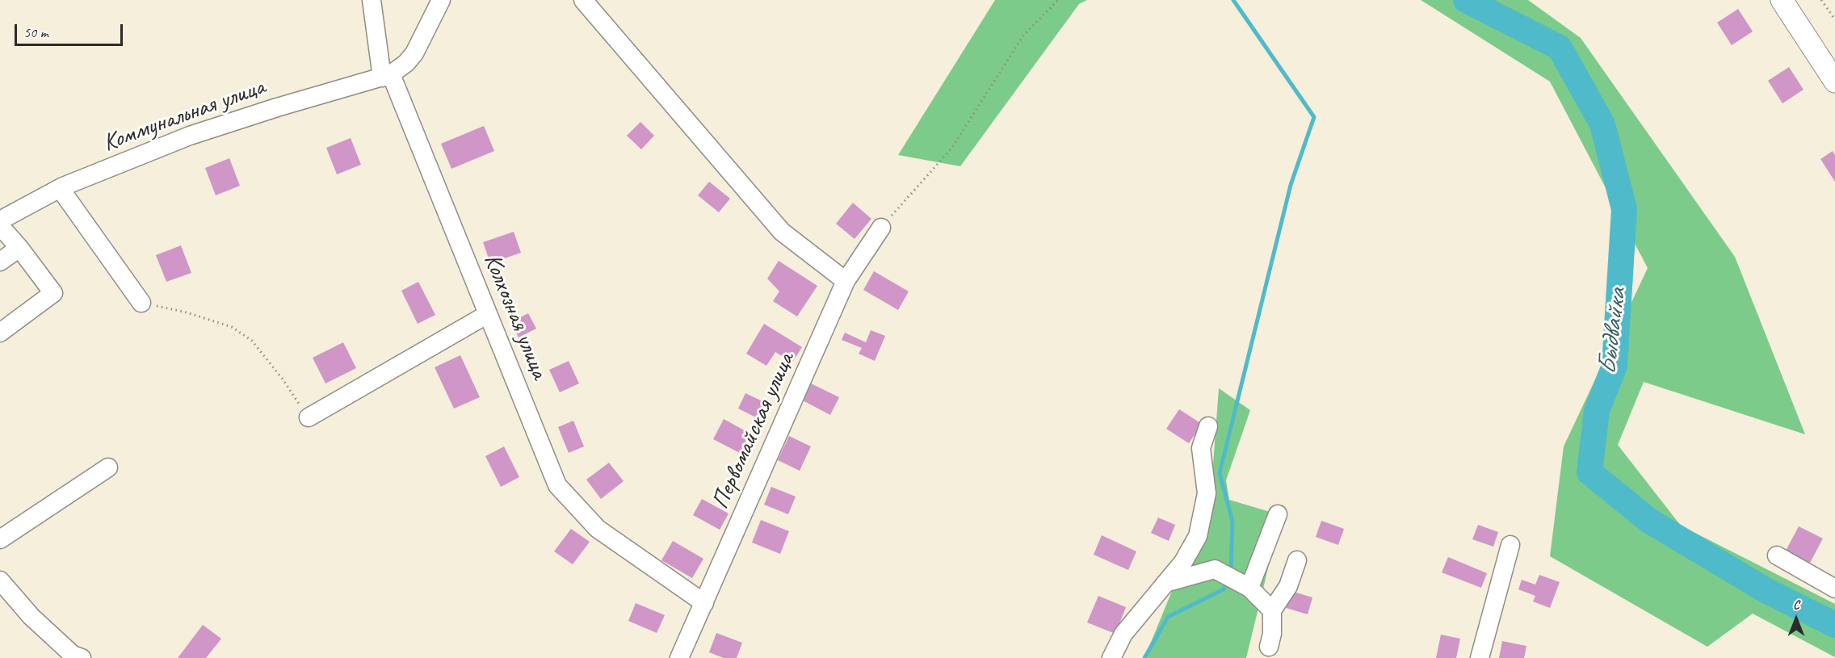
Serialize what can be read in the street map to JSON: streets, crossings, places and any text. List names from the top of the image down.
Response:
{
  "streets": {
    "street": ["Коммунальная улица", "Колхозная улица", "Первомайская улица"]
  },
  "crossings": [
    ["Коммунальная улица", "Колхозная улица"],
    ["Колхозная улица", "Первомайская улица"]
  ],
  "water": ["Быдвайка"],
  "scale_bar": "50 m",
  "north": "top"
}
